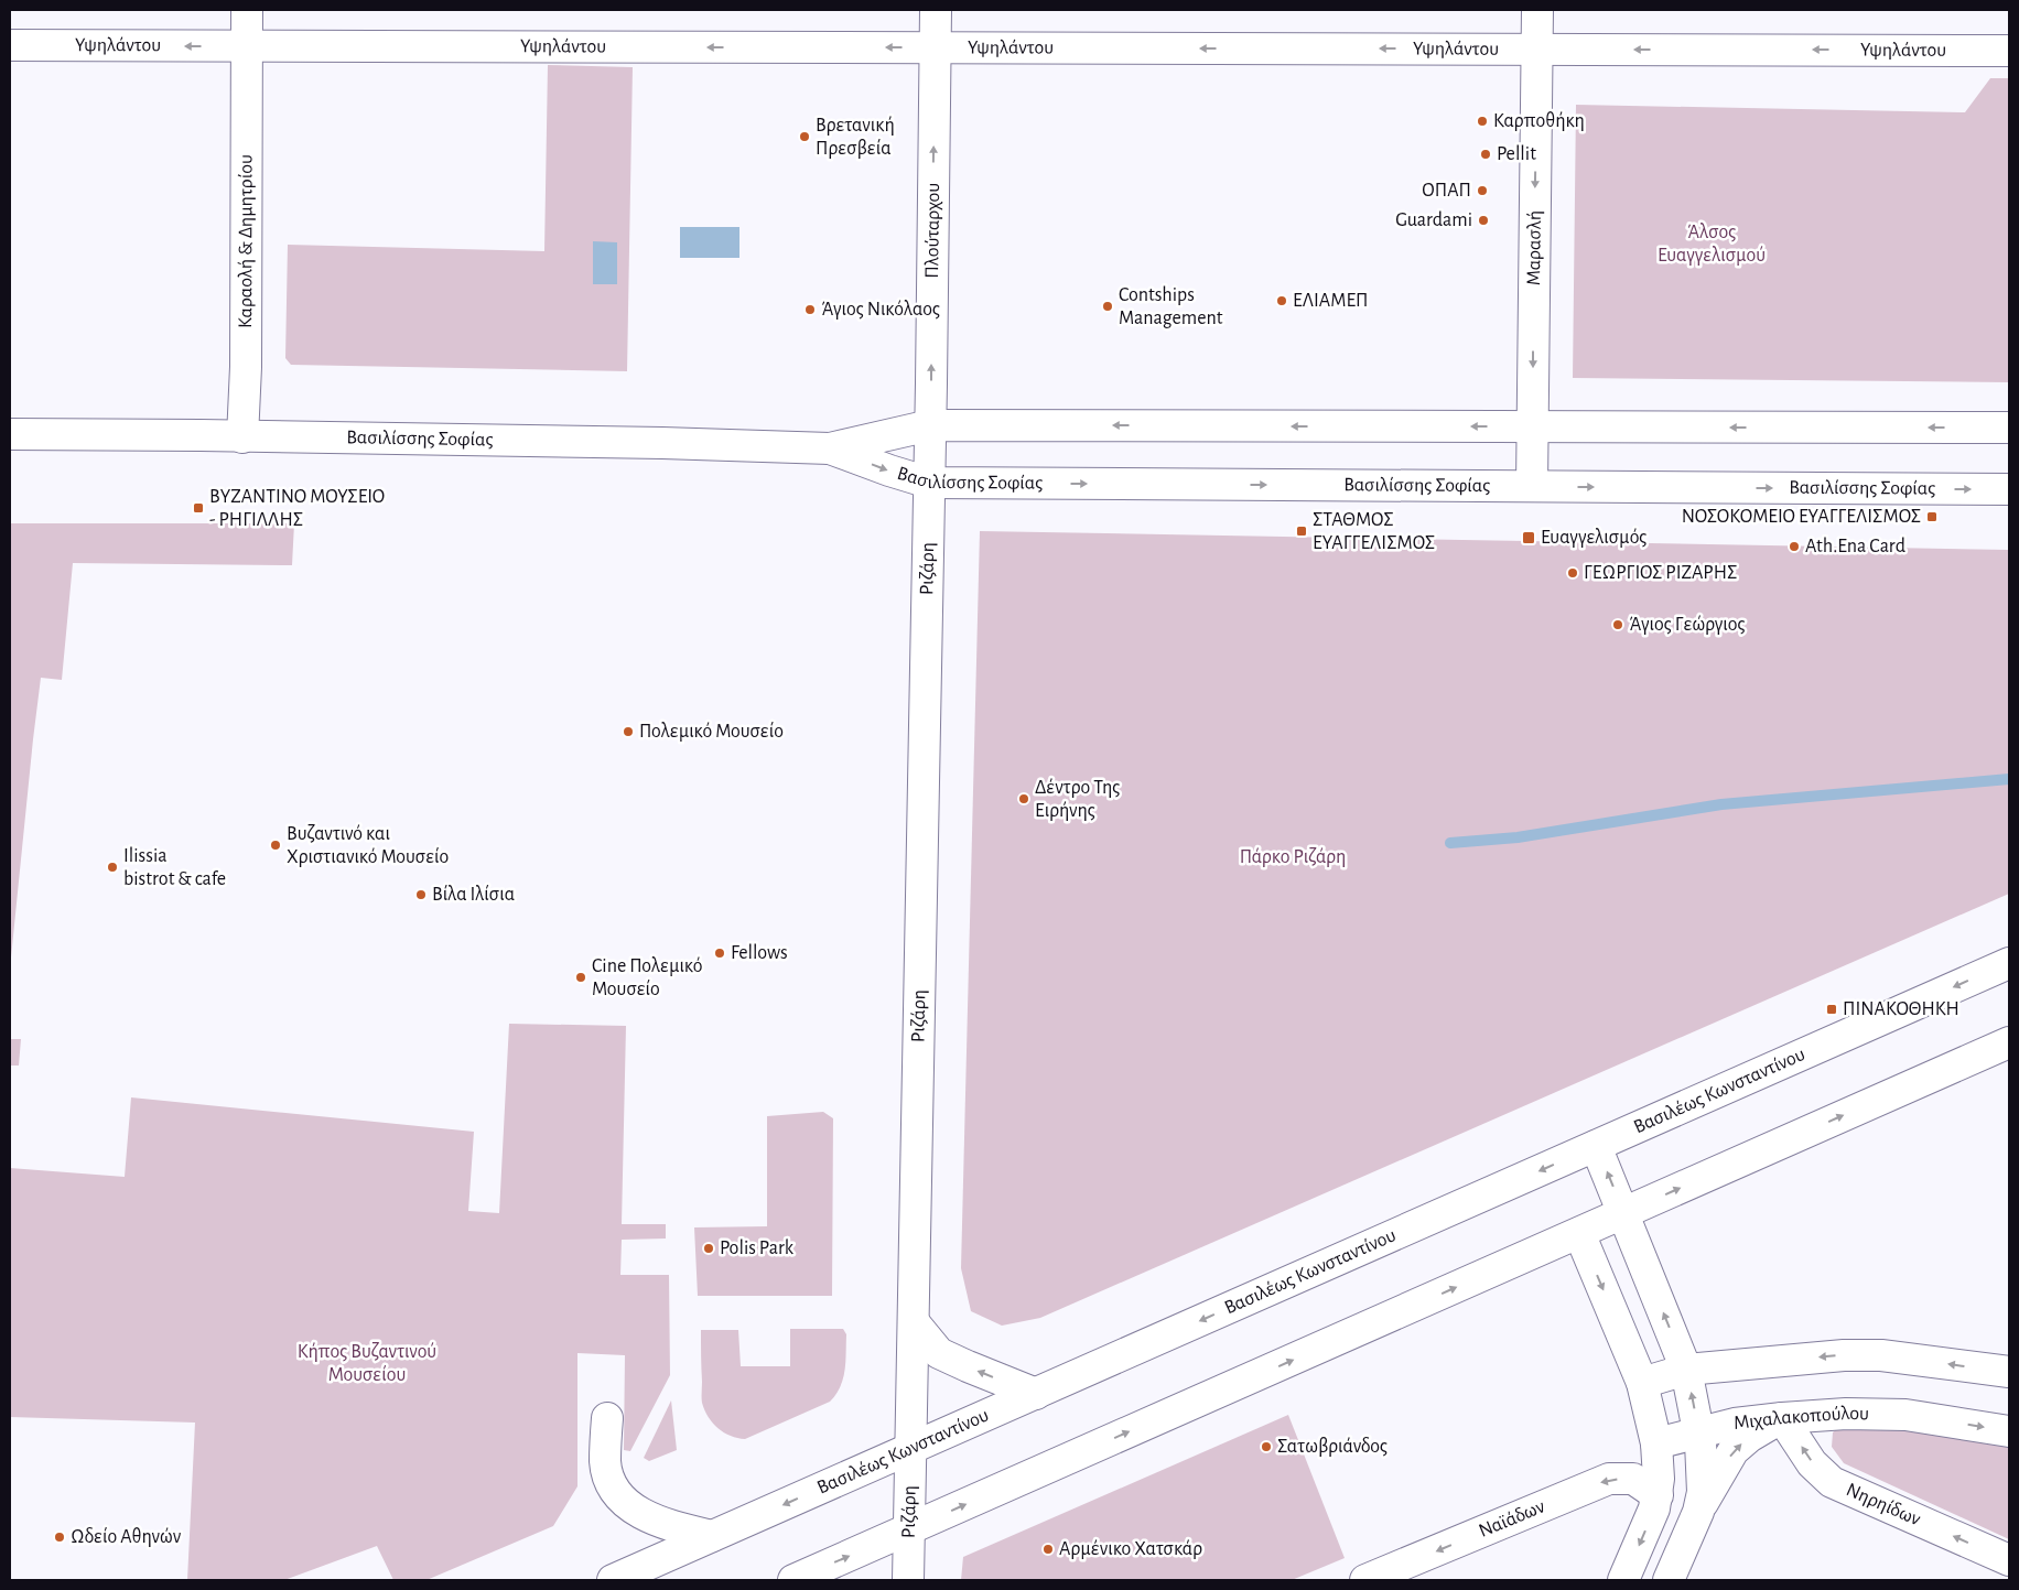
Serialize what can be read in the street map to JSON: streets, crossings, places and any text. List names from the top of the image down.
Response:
{
  "streets": {
    "main road": [
      "Υψηλάντου",
      "Πλούταρχου",
      "Καραολή & Δημητρίου",
      "Μαρασλή",
      "Βασιλίσσης Σοφίας",
      "Ριζάρη",
      "Βασιλέως Κωνσταντίνου",
      "Μιχαλακοπούλου",
      "Νηρηίδων",
      "Ναϊάδων"
    ]
  },
  "crossings": [
    ["Υψηλάντου", "Πλούταρχου"],
    ["Υψηλάντου", "Καραολή & Δημητρίου"],
    ["Υψηλάντου", "Μαρασλή"],
    ["Πλούταρχου", "Βασιλίσσης Σοφίας"],
    ["Πλούταρχου", "Ριζάρη"],
    ["Καραολή & Δημητρίου", "Βασιλίσσης Σοφίας"],
    ["Μαρασλή", "Βασιλίσσης Σοφίας"],
    ["Βασιλίσσης Σοφίας", "Ριζάρη"],
    ["Ριζάρη", "Βασιλέως Κωνσταντίνου"],
    ["Μιχαλακοπούλου", "Νηρηίδων"]
  ],
  "one_way": [
    "Υψηλάντου",
    "Πλούταρχου",
    "Μαρασλή",
    "Νηρηίδων"
  ],
  "parks": ["Άλσος Ευαγγελισμού", "Πάρκο Ριζάρη", "Κήπος Βυζαντινού Μουσείου"],
  "places": {
    "other": [
      "Καρποθήκη",
      "Βρετανική Πρεσβεία",
      "Pellit",
      "ΟΠΑΠ",
      "Guardami",
      "ΕΛΙΑΜΕΠ",
      "Contships Management",
      "Άγιος Νικόλαος",
      "Ath.Ena Card",
      "ΓΕΩΡΓΙΟΣ ΡΙΖΑΡΗΣ",
      "Άγιος Γεώργιος",
      "Πολεμικό Μουσείο",
      "Δέντρο Της Ειρήνης",
      "Βυζαντινό και Χριστιανικό Μουσείο",
      "Ilissia bistrot & cafe",
      "Βίλα Ιλίσια",
      "Fellows",
      "Cine Πολεμικό Μουσείο",
      "Polis Park",
      "Σατωβριάνδος",
      "Ωδείο Αθηνών",
      "Αρμένικο Χατσκάρ"
    ],
    "transit": [
      "ΒΥΖΑΝΤΙΝΟ ΜΟΥΣΕΙΟ - ΡΗΓΙΛΛΗΣ",
      "ΝΟΣΟΚΟΜΕΙΟ ΕΥΑΓΓΕΛΙΣΜΟΣ",
      "ΣΤΑΘΜΟΣ ΕΥΑΓΓΕΛΙΣΜΟΣ",
      "Ευαγγελισμός",
      "ΠΙΝΑΚΟΘΗΚΗ"
    ]
  }
}
